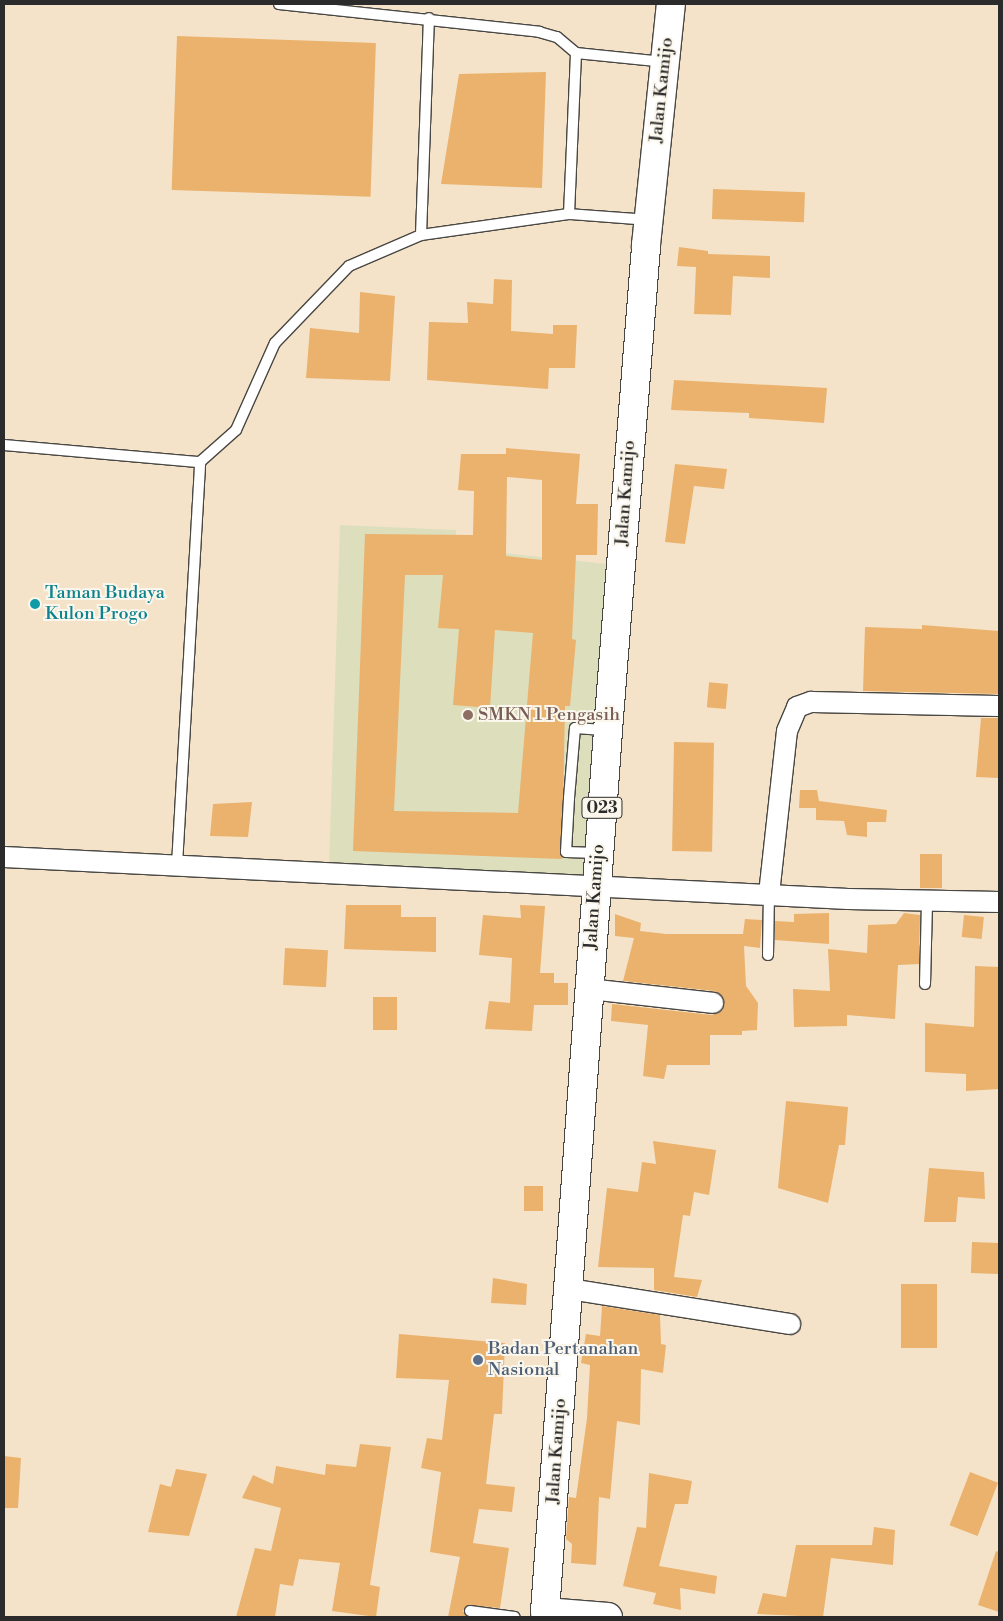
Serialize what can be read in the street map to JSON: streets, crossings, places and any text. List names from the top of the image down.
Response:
{
  "streets": {
    "main road": ["Jalan Kamijo", "023"]
  },
  "places": ["Taman Budaya Kulon Progo", "SMKN 1 Pengasih", "Badan Pertanahan Nasional"]
}
